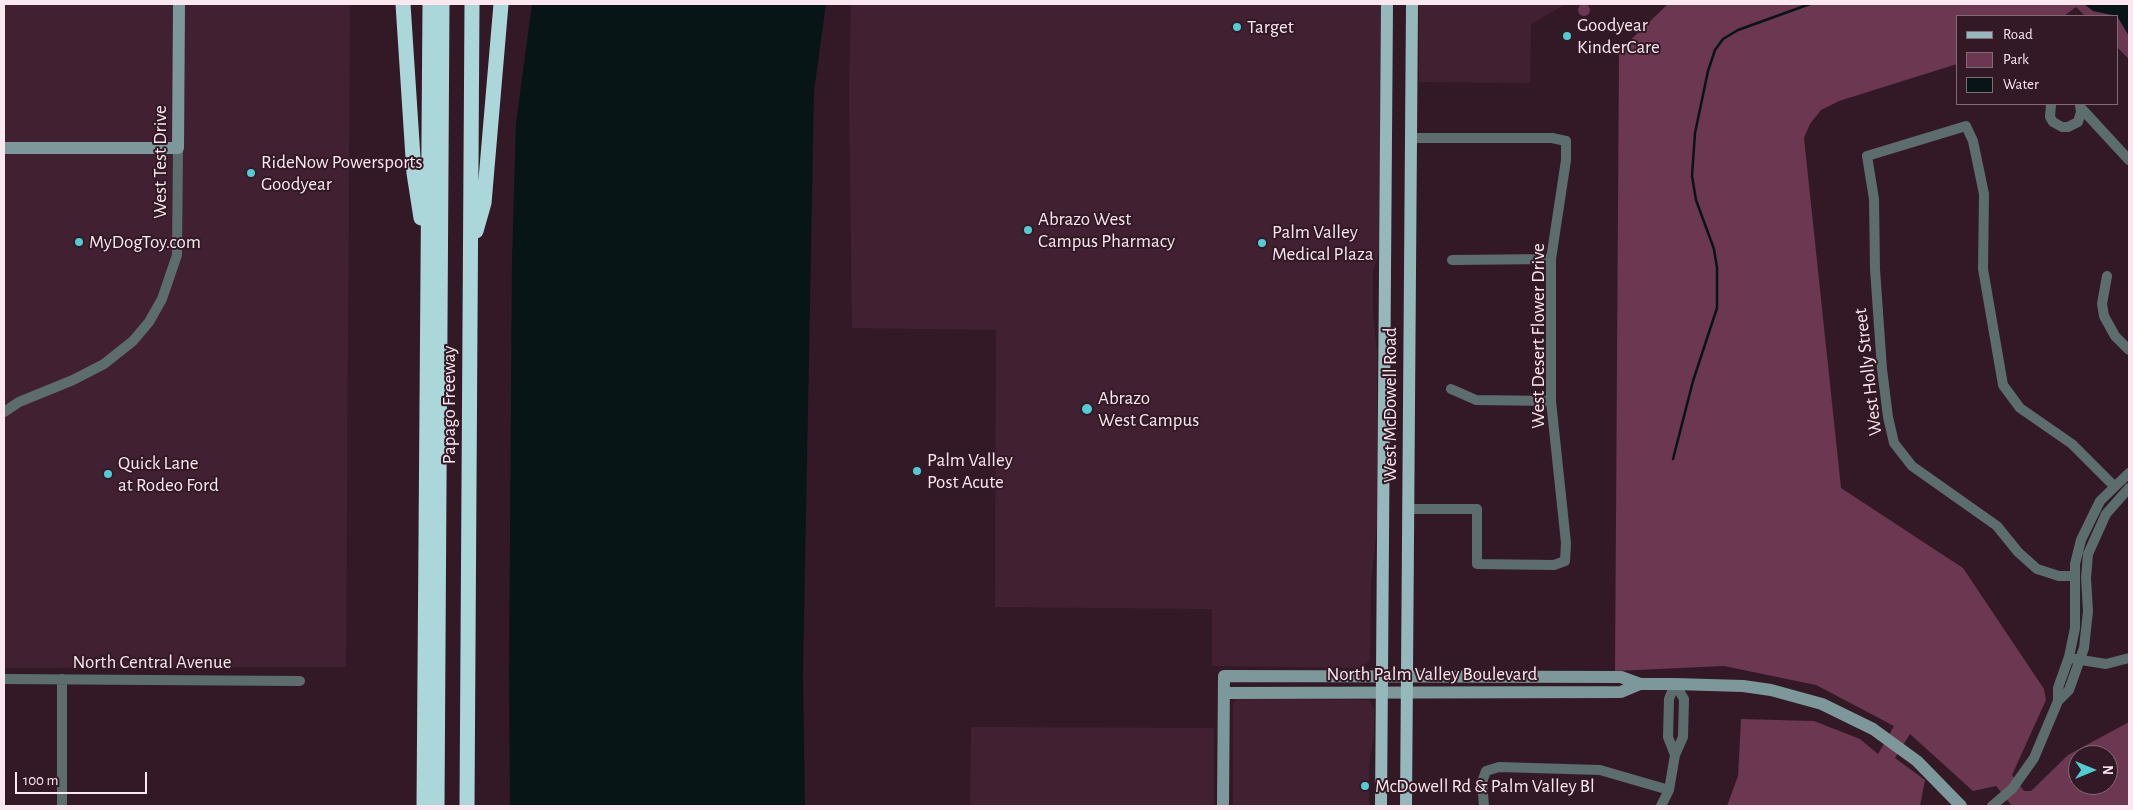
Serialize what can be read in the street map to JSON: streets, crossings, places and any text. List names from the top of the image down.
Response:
{
  "streets": {
    "highway": ["Papago Freeway"],
    "main road": ["West McDowell Road"],
    "street": [
      "West Test Drive",
      "West Desert Flower Drive",
      "West Holly Street",
      "North Central Avenue",
      "North Palm Valley Boulevard"
    ]
  },
  "crossings": [
    ["West Desert Flower Drive", "West McDowell Road"],
    ["West McDowell Road", "North Palm Valley Boulevard"]
  ],
  "places": [
    "Target",
    "Goodyear KinderCare",
    "RideNow Powersports Goodyear",
    "Abrazo West Campus Pharmacy",
    "MyDogToy.com",
    "Palm Valley Medical Plaza",
    "Abrazo West Campus",
    "Palm Valley Post Acute",
    "Quick Lane at Rodeo Ford",
    "McDowell Rd & Palm Valley Bl"
  ],
  "legend": ["Road", "Park", "Water"],
  "scale_bar": "100 m",
  "north": "right"
}
